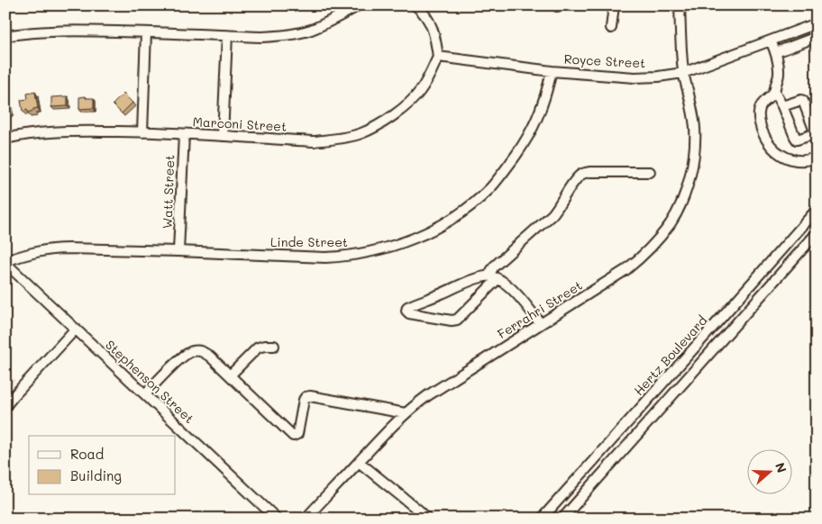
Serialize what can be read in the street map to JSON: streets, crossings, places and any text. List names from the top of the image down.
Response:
{
  "streets": {
    "street": [
      "Royce Street",
      "Marconi Street",
      "Watt Street",
      "Linde Street",
      "Ferrahri Street",
      "Hertz Boulevard",
      "Stephenson Street"
    ]
  },
  "crossings": [
    ["Royce Street", "Marconi Street"],
    ["Royce Street", "Linde Street"],
    ["Royce Street", "Ferrahri Street"],
    ["Marconi Street", "Watt Street"],
    ["Watt Street", "Linde Street"],
    ["Linde Street", "Stephenson Street"]
  ],
  "legend": ["Road", "Building"],
  "north": "right"
}
